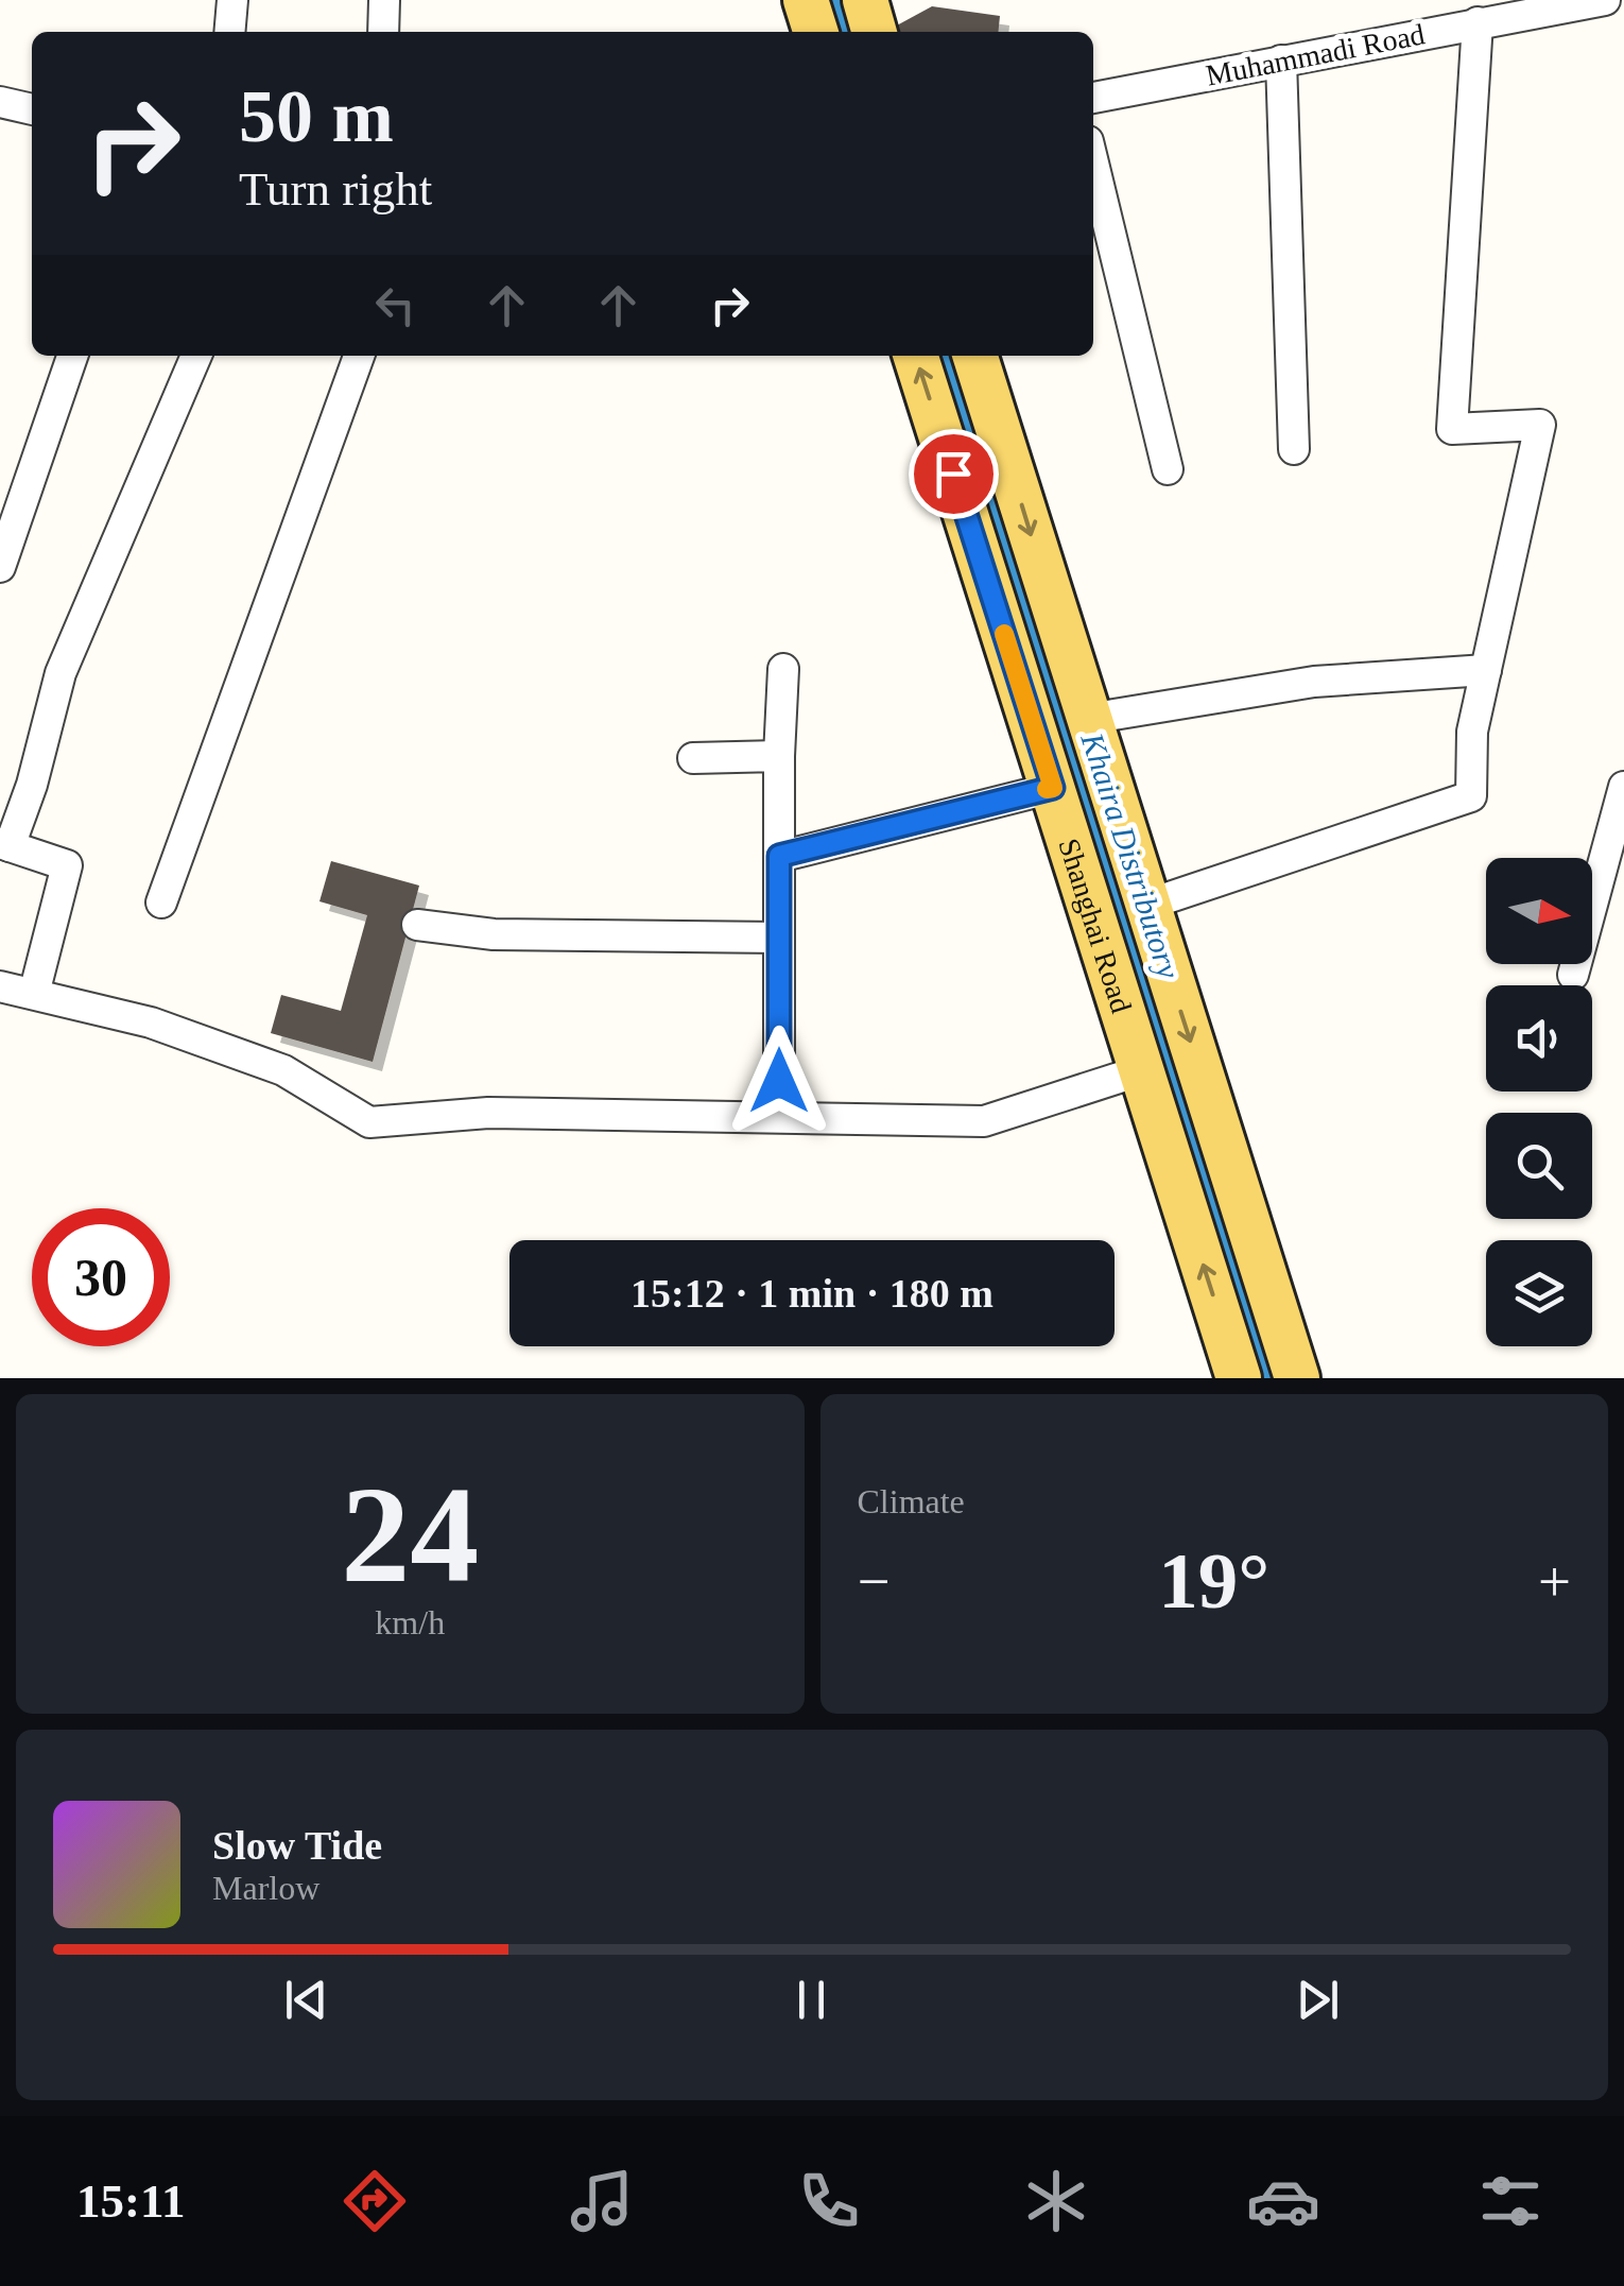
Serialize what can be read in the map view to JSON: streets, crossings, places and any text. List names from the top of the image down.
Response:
{
  "streets": {
    "main road": ["Shanghai Road"],
    "street": ["Muhammadi Road"]
  },
  "water": ["Khaira Distributory"],
  "north": "right",
  "page": {
    "turn": ["50 m", "Turn right"],
    "limit": "30",
    "trip": "15:12 · 1 min · 180 m",
    "tile": [
      ["24", "km/h"],
      "Climate"
    ],
    "heat": ["−", "19°", "+"],
    "song": ["Slow Tide", "Marlow"],
    "tabs": "15:11"
  }
}
